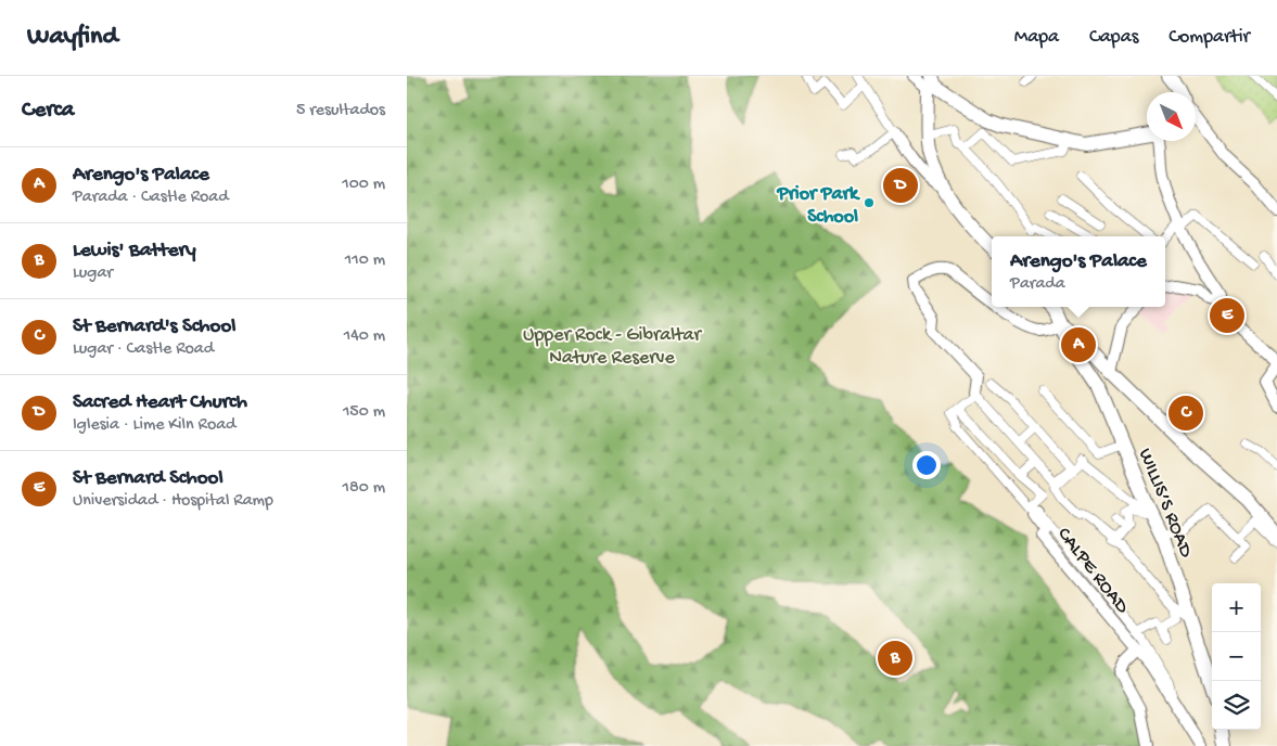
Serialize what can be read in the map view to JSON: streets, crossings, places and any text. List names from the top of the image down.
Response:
{
  "streets": {
    "street": ["WILLIS’S ROAD", "CALPE ROAD"]
  },
  "parks": ["Upper Rock - Gibraltar Nature Reserve"],
  "places": ["Prior Park School"],
  "north": "bottom right",
  "page": {
    "header": "Wayfind",
    "nav": ["Mapa", "Capas", "Compartir"],
    "heading": ["Cerca", "5 resultados"],
    "list": [
      {
        "mark": "A",
        "name": "Arengo's Palace",
        "note": "Parada · Castle Road",
        "value": "100 m"
      },
      {
        "mark": "B",
        "name": "Lewis' Battery",
        "note": "Lugar",
        "value": "110 m"
      },
      {
        "mark": "C",
        "name": "St Bernard's School",
        "note": "Lugar · Castle Road",
        "value": "140 m"
      },
      {
        "mark": "D",
        "name": "Sacred Heart Church",
        "note": "Iglesia · Lime Kiln Road",
        "value": "150 m"
      },
      {
        "mark": "E",
        "name": "St Bernard School",
        "note": "Universidad · Hospital Ramp",
        "value": "180 m"
      }
    ],
    "pins": [
      "D",
      "E",
      "A",
      "C",
      "B"
    ],
    "popup": ["Arengo's Palace", "Parada"],
    "map_buttons": ["+", "−"]
  }
}
